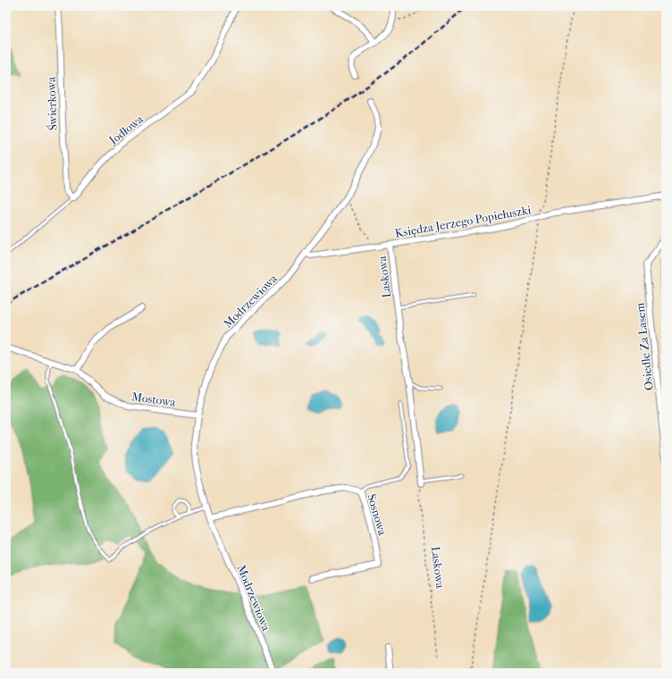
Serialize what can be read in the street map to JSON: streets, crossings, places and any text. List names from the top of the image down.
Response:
{
  "streets": {
    "street": [
      "Świerkowa",
      "Jodłowa",
      "Księdza Jerzego Popiełuszki",
      "Laskowa",
      "Modrzewiowa",
      "Osiedle Za Lasem",
      "Mostowa",
      "Sosnowa"
    ]
  },
  "crossings": [
    ["Świerkowa", "Jodłowa"],
    ["Księdza Jerzego Popiełuszki", "Laskowa"],
    ["Księdza Jerzego Popiełuszki", "Modrzewiowa"],
    ["Modrzewiowa", "Mostowa"],
    ["Modrzewiowa", "Sosnowa"]
  ]
}
